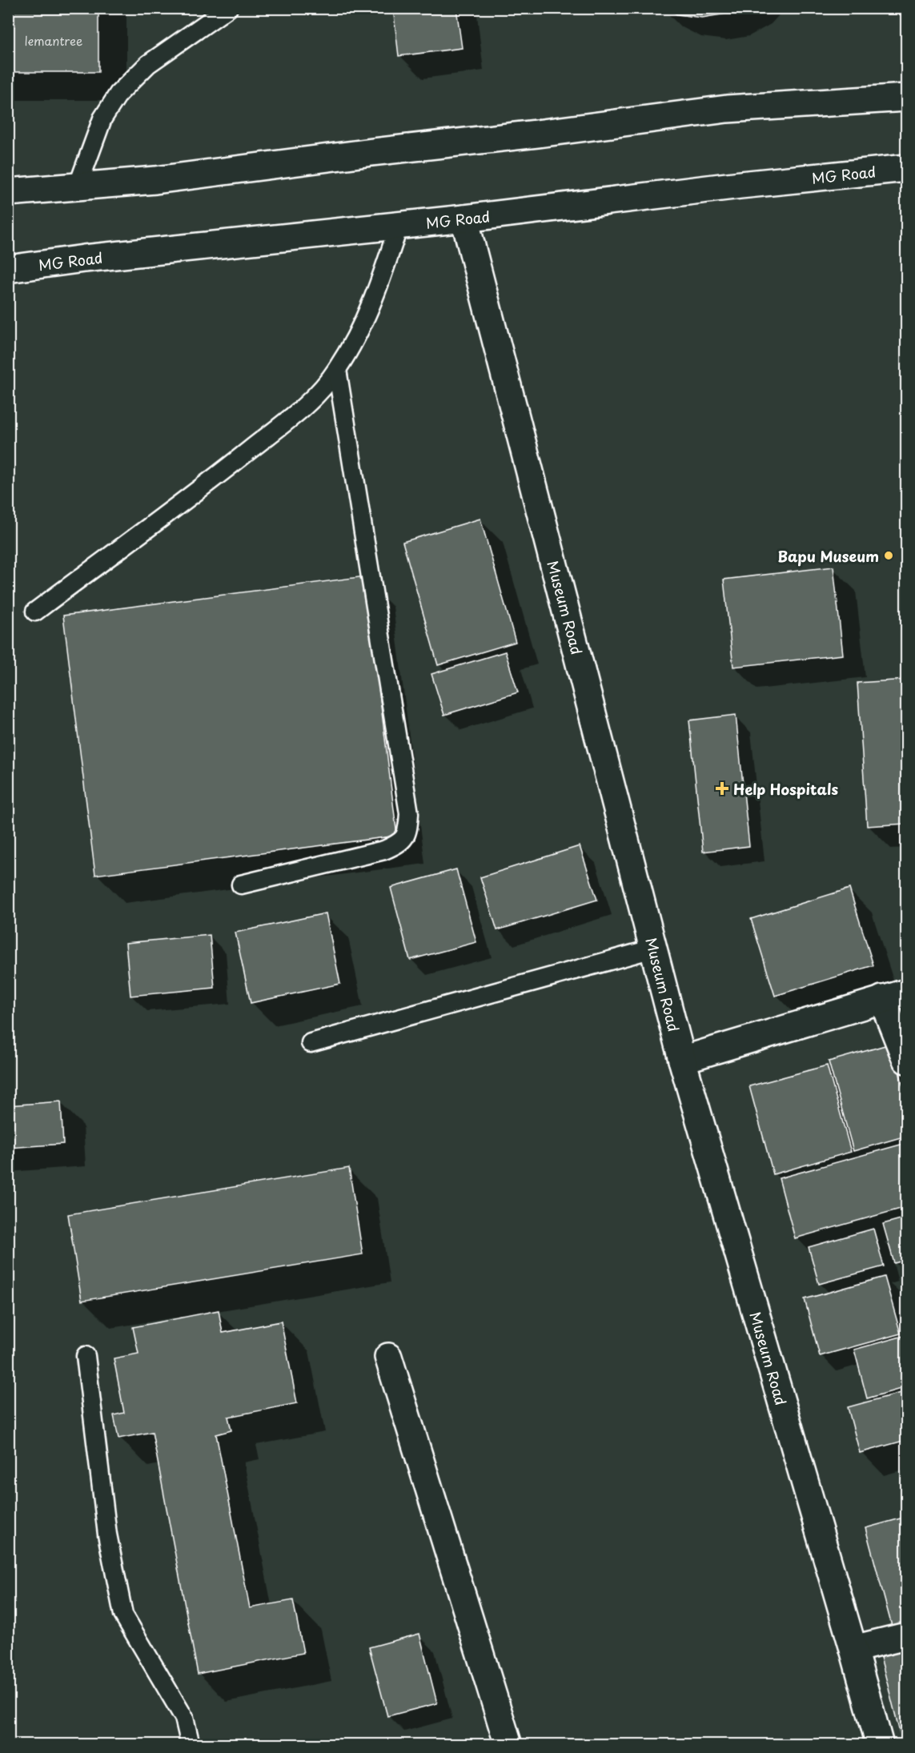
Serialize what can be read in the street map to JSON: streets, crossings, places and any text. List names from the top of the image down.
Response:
{
  "streets": {
    "street": ["MG Road", "Museum Road"]
  },
  "crossings": [
    ["MG Road", "Museum Road"]
  ],
  "places": {
    "other": ["Bapu Museum"],
    "health": ["Help Hospitals"]
  },
  "house_numbers": ["lemantree"]
}
